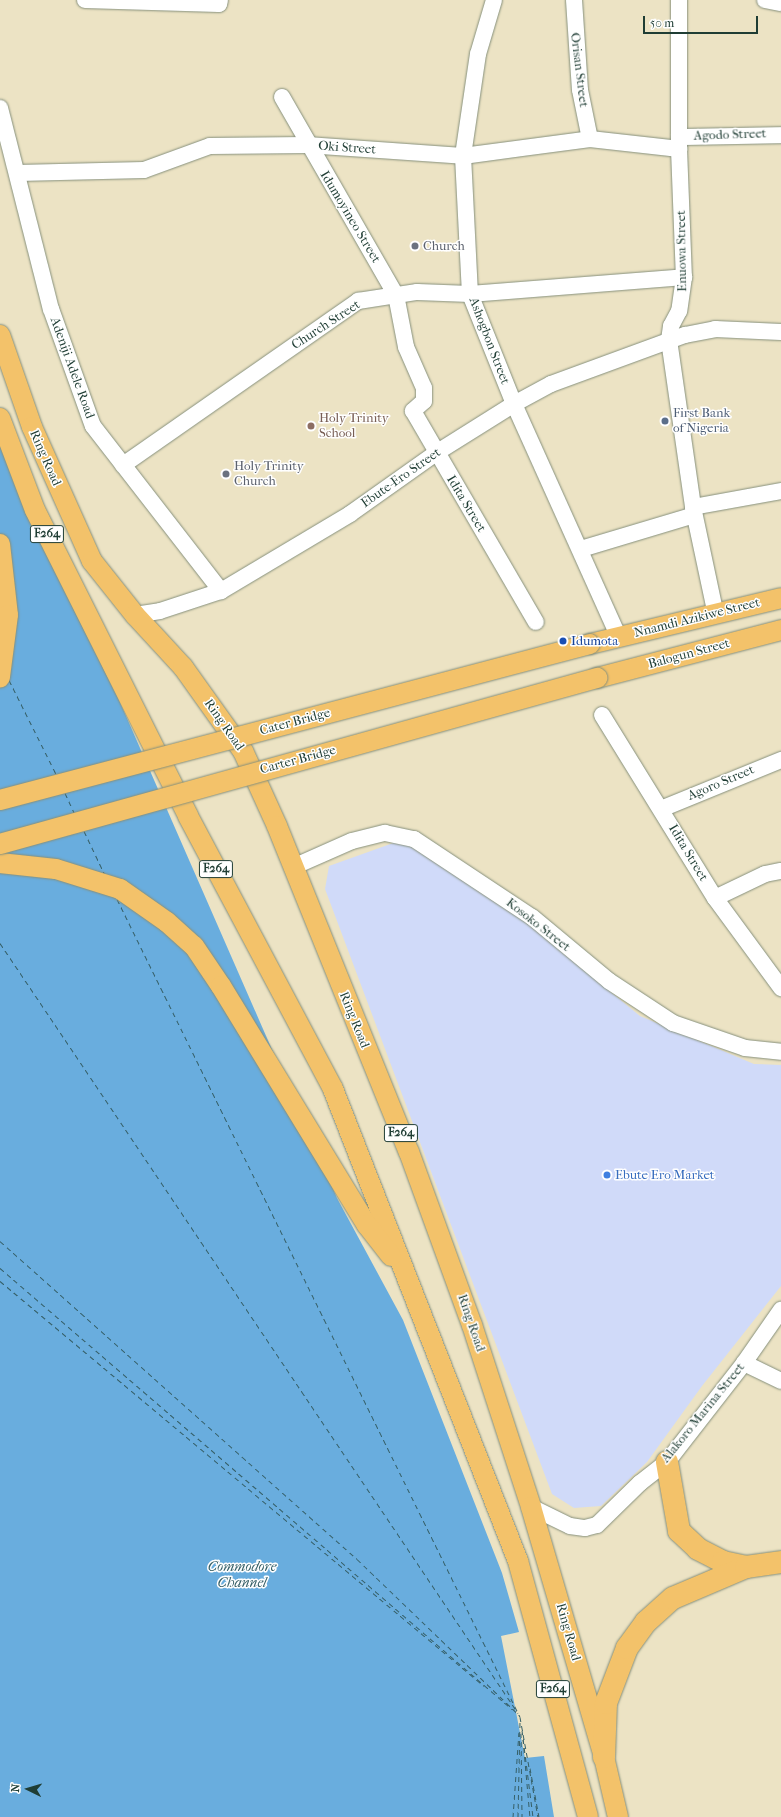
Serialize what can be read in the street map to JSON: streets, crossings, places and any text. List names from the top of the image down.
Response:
{
  "streets": {
    "main road": [
      "Ring Road",
      "F264",
      "Nnamdi Azikiwe Street",
      "Balogun Street",
      "Cater Bridge",
      "Carter Bridge"
    ],
    "street": [
      "Orisan Street",
      "Agodo Street",
      "Oki Street",
      "Idumoyineo Street",
      "Enuowa Street",
      "Church Street",
      "Ashogbon Street",
      "Adeniji Adele Road",
      "Ebute-Ero Street",
      "Idita Street",
      "Agoro Street",
      "Kosoko Street",
      "Alakoro Marina Street"
    ]
  },
  "crossings": [
    ["Orisan Street", "Oki Street"],
    ["Agodo Street", "Oki Street"],
    ["Agodo Street", "Enuowa Street"],
    ["Oki Street", "Idumoyineo Street"],
    ["Oki Street", "Enuowa Street"],
    ["Oki Street", "Ashogbon Street"],
    ["Oki Street", "Adeniji Adele Road"],
    ["Idumoyineo Street", "Church Street"],
    ["Idumoyineo Street", "Idita Street"],
    ["Enuowa Street", "Church Street"],
    ["Enuowa Street", "Ebute-Ero Street"],
    ["Enuowa Street", "Nnamdi Azikiwe Street"],
    ["Church Street", "Ashogbon Street"],
    ["Church Street", "Adeniji Adele Road"],
    ["Church Street", "Idita Street"],
    ["Ashogbon Street", "Ebute-Ero Street"],
    ["Ashogbon Street", "Nnamdi Azikiwe Street"],
    ["Adeniji Adele Road", "Ebute-Ero Street"],
    ["Ring Road", "Ebute-Ero Street"],
    ["Ring Road", "F264"],
    ["Ring Road", "Kosoko Street"],
    ["Ring Road", "Alakoro Marina Street"],
    ["Ebute-Ero Street", "Idita Street"],
    ["Idita Street", "Agoro Street"],
    ["Nnamdi Azikiwe Street", "Cater Bridge"],
    ["Balogun Street", "Carter Bridge"]
  ],
  "water": ["Commodore Channel"],
  "places": [
    "Church",
    "First Bank of Nigeria",
    "Holy Trinity School",
    "Holy Trinity Church",
    "Idumota",
    "Ebute Ero Market"
  ],
  "scale_bar": "50 m",
  "north": "left"
}
